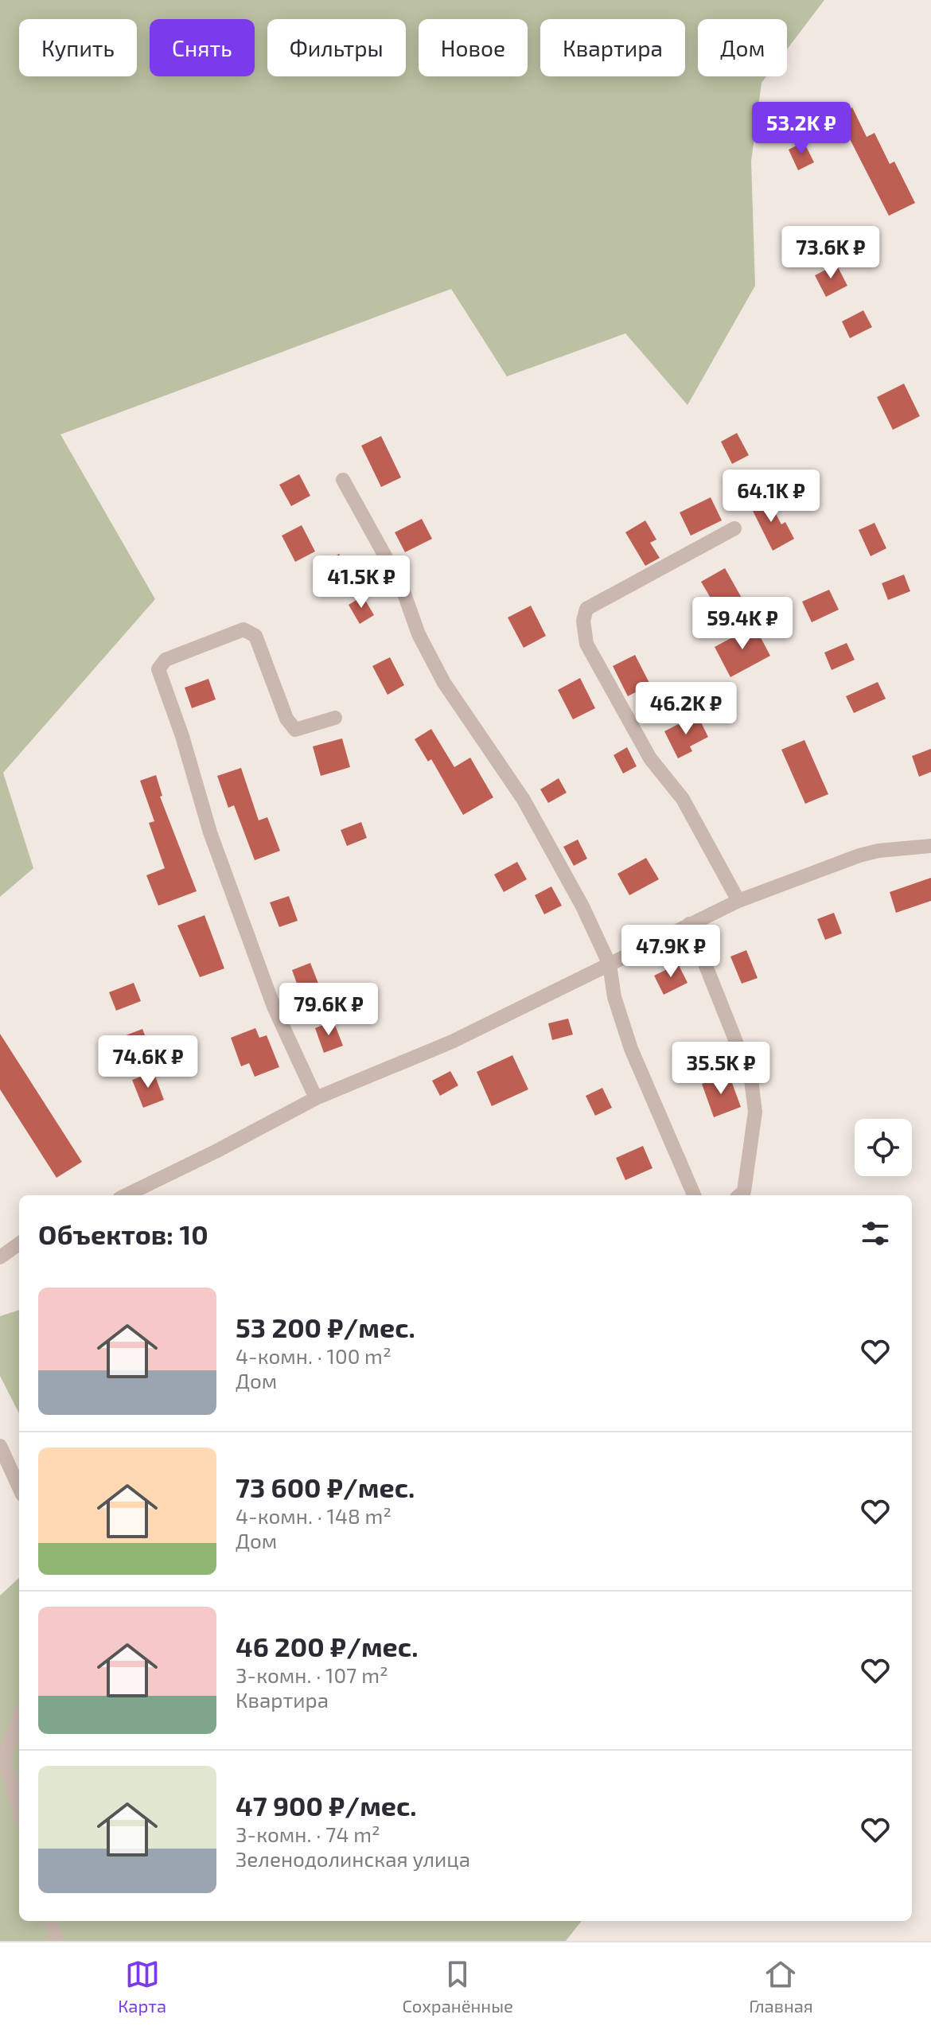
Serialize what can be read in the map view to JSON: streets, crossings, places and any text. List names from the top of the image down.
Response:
{
  "page": {
    "chip": [
      "Купить",
      "Снять",
      "Фильтры",
      "Новое",
      "Квартира",
      "Дом"
    ],
    "price": [
      "53.2K ₽",
      "73.6K ₽",
      "64.1K ₽",
      "41.5K ₽",
      "59.4K ₽",
      "46.2K ₽",
      "47.9K ₽",
      "79.6K ₽",
      "74.6K ₽",
      "35.5K ₽"
    ],
    "heading": "Объектов: 10",
    "list": [
      {
        "name": "53 200 ₽/мес.",
        "note": "4-комн. · 100 m² · Дом"
      },
      {
        "name": "73 600 ₽/мес.",
        "note": "4-комн. · 148 m² · Дом"
      },
      {
        "name": "46 200 ₽/мес.",
        "note": "3-комн. · 107 m² · Квартира"
      },
      {
        "name": "47 900 ₽/мес.",
        "note": "3-комн. · 74 m² · Зеленодолинская улица"
      }
    ],
    "tabs": ["Карта", "Сохранённые", "Главная"]
  }
}
